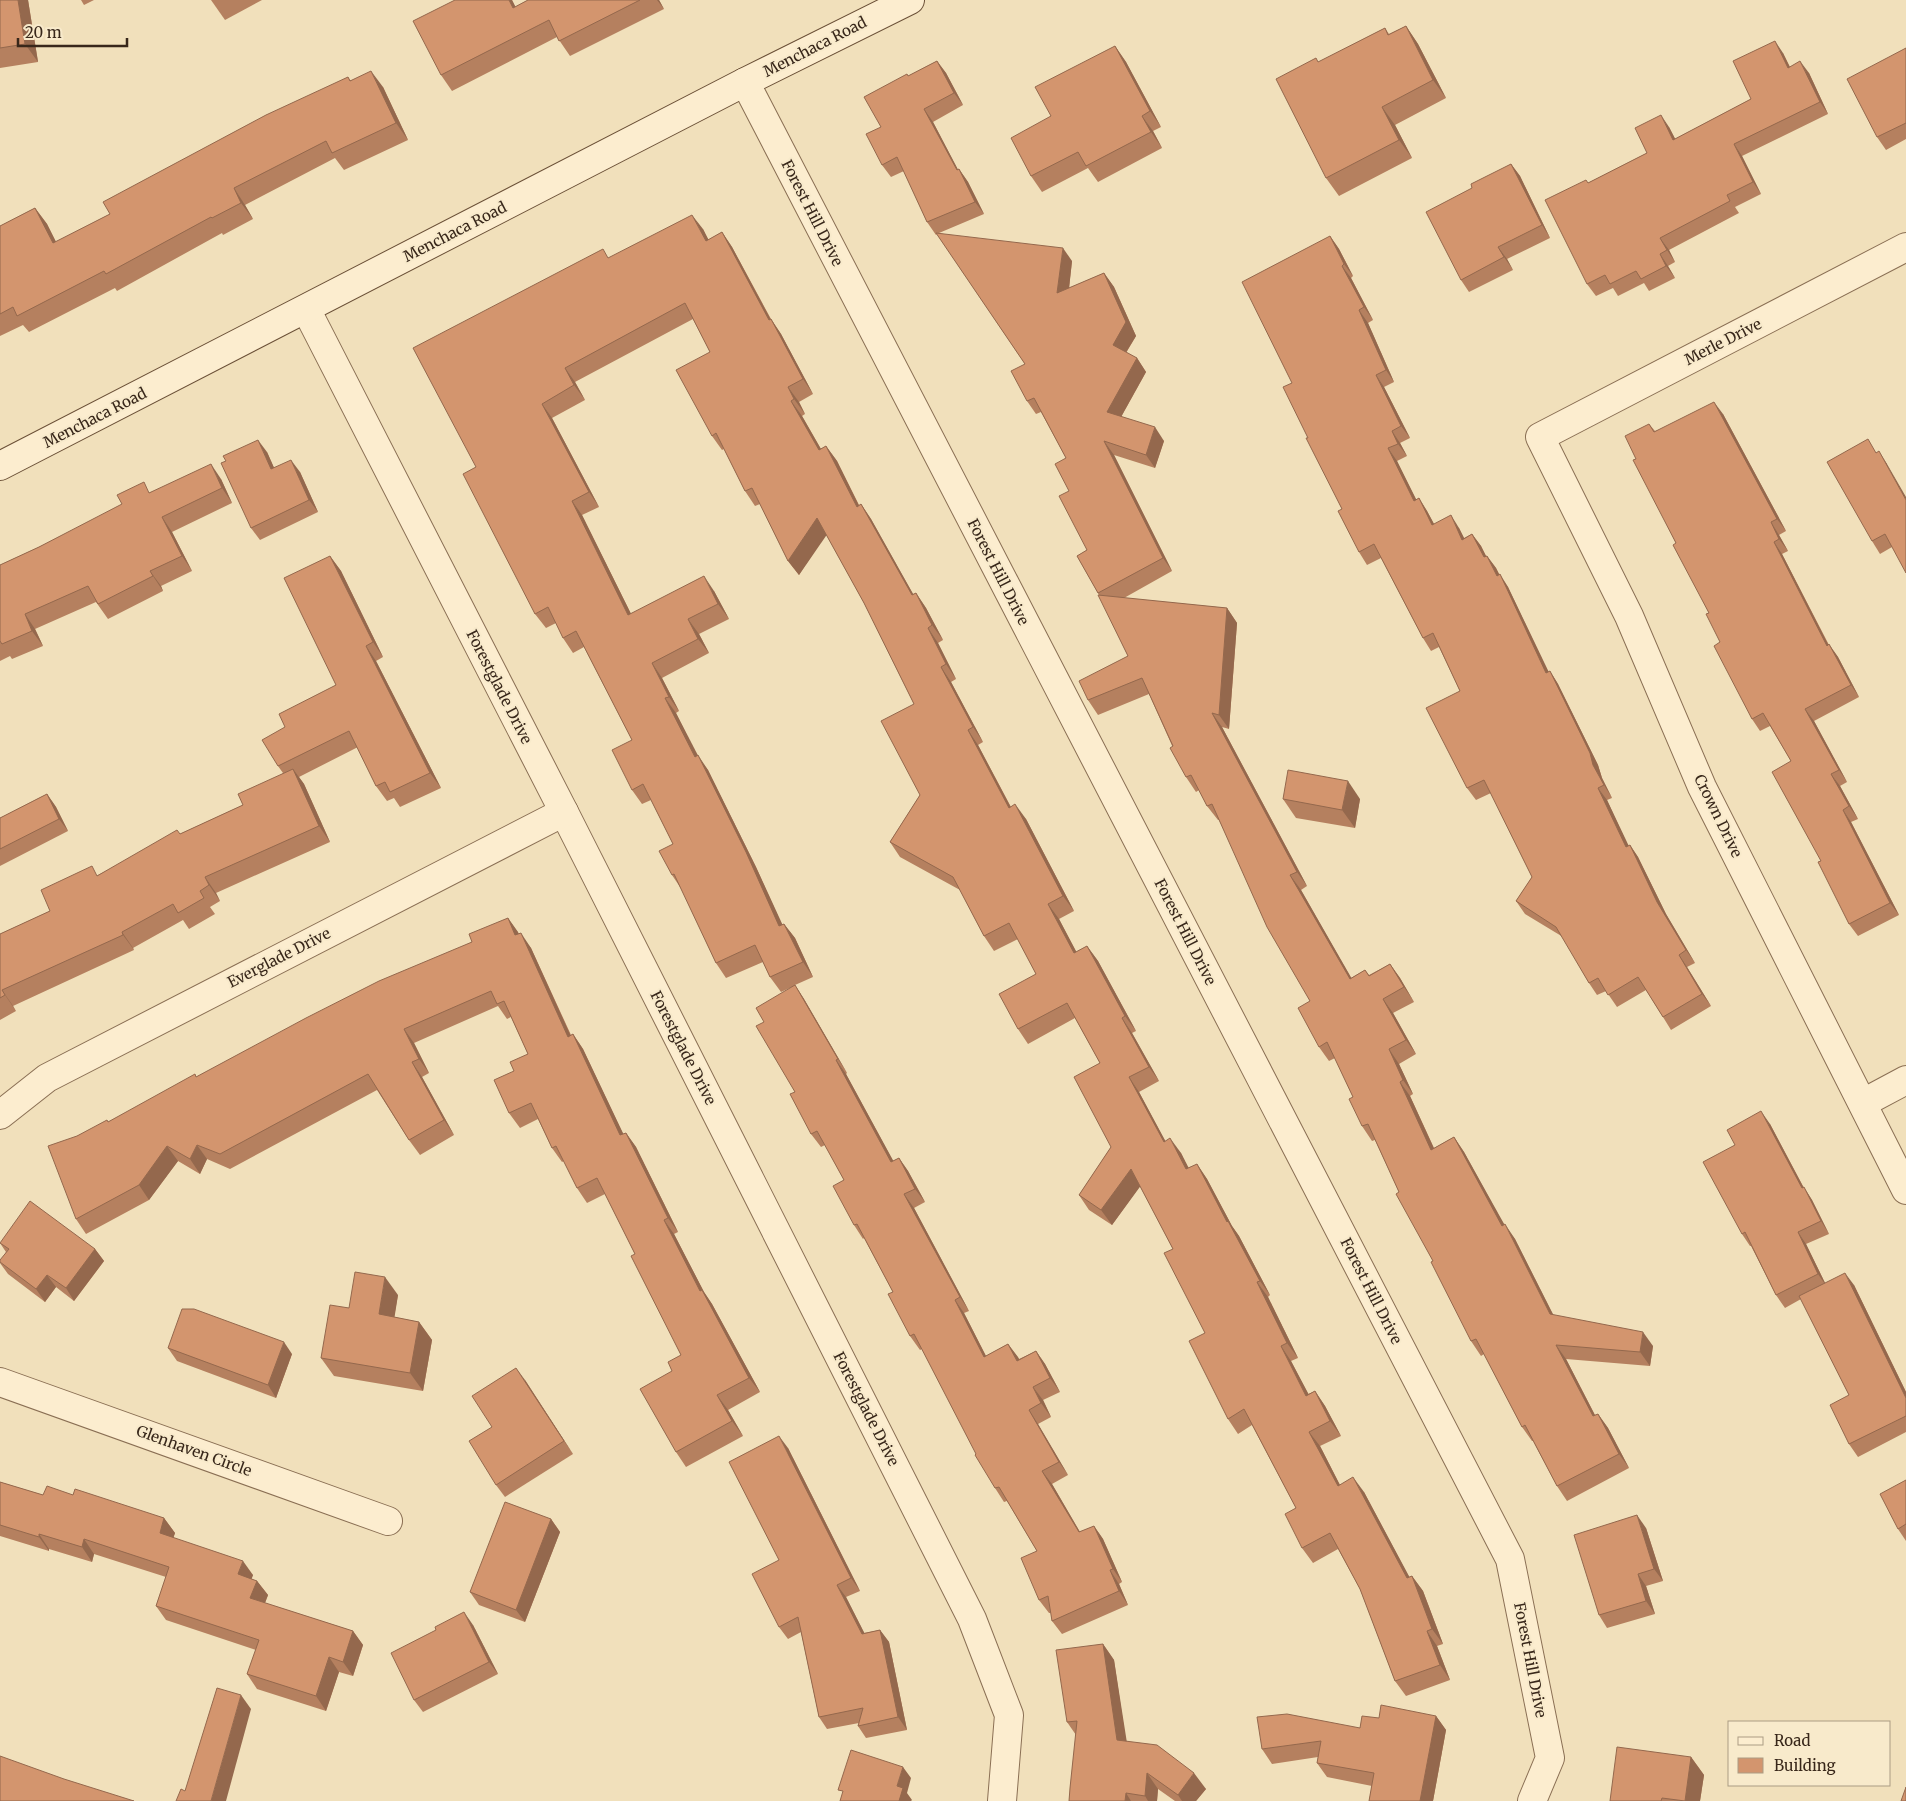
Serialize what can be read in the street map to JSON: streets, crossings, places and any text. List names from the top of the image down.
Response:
{
  "streets": {
    "street": [
      "Menchaca Road",
      "Forest Hill Drive",
      "Merle Drive",
      "Forestglade Drive",
      "Crown Drive",
      "Everglade Drive",
      "Glenhaven Circle"
    ]
  },
  "crossings": [
    ["Menchaca Road", "Forest Hill Drive"],
    ["Menchaca Road", "Forestglade Drive"],
    ["Merle Drive", "Crown Drive"],
    ["Forestglade Drive", "Everglade Drive"]
  ],
  "legend": ["Road", "Building"],
  "scale_bar": "20 m"
}
